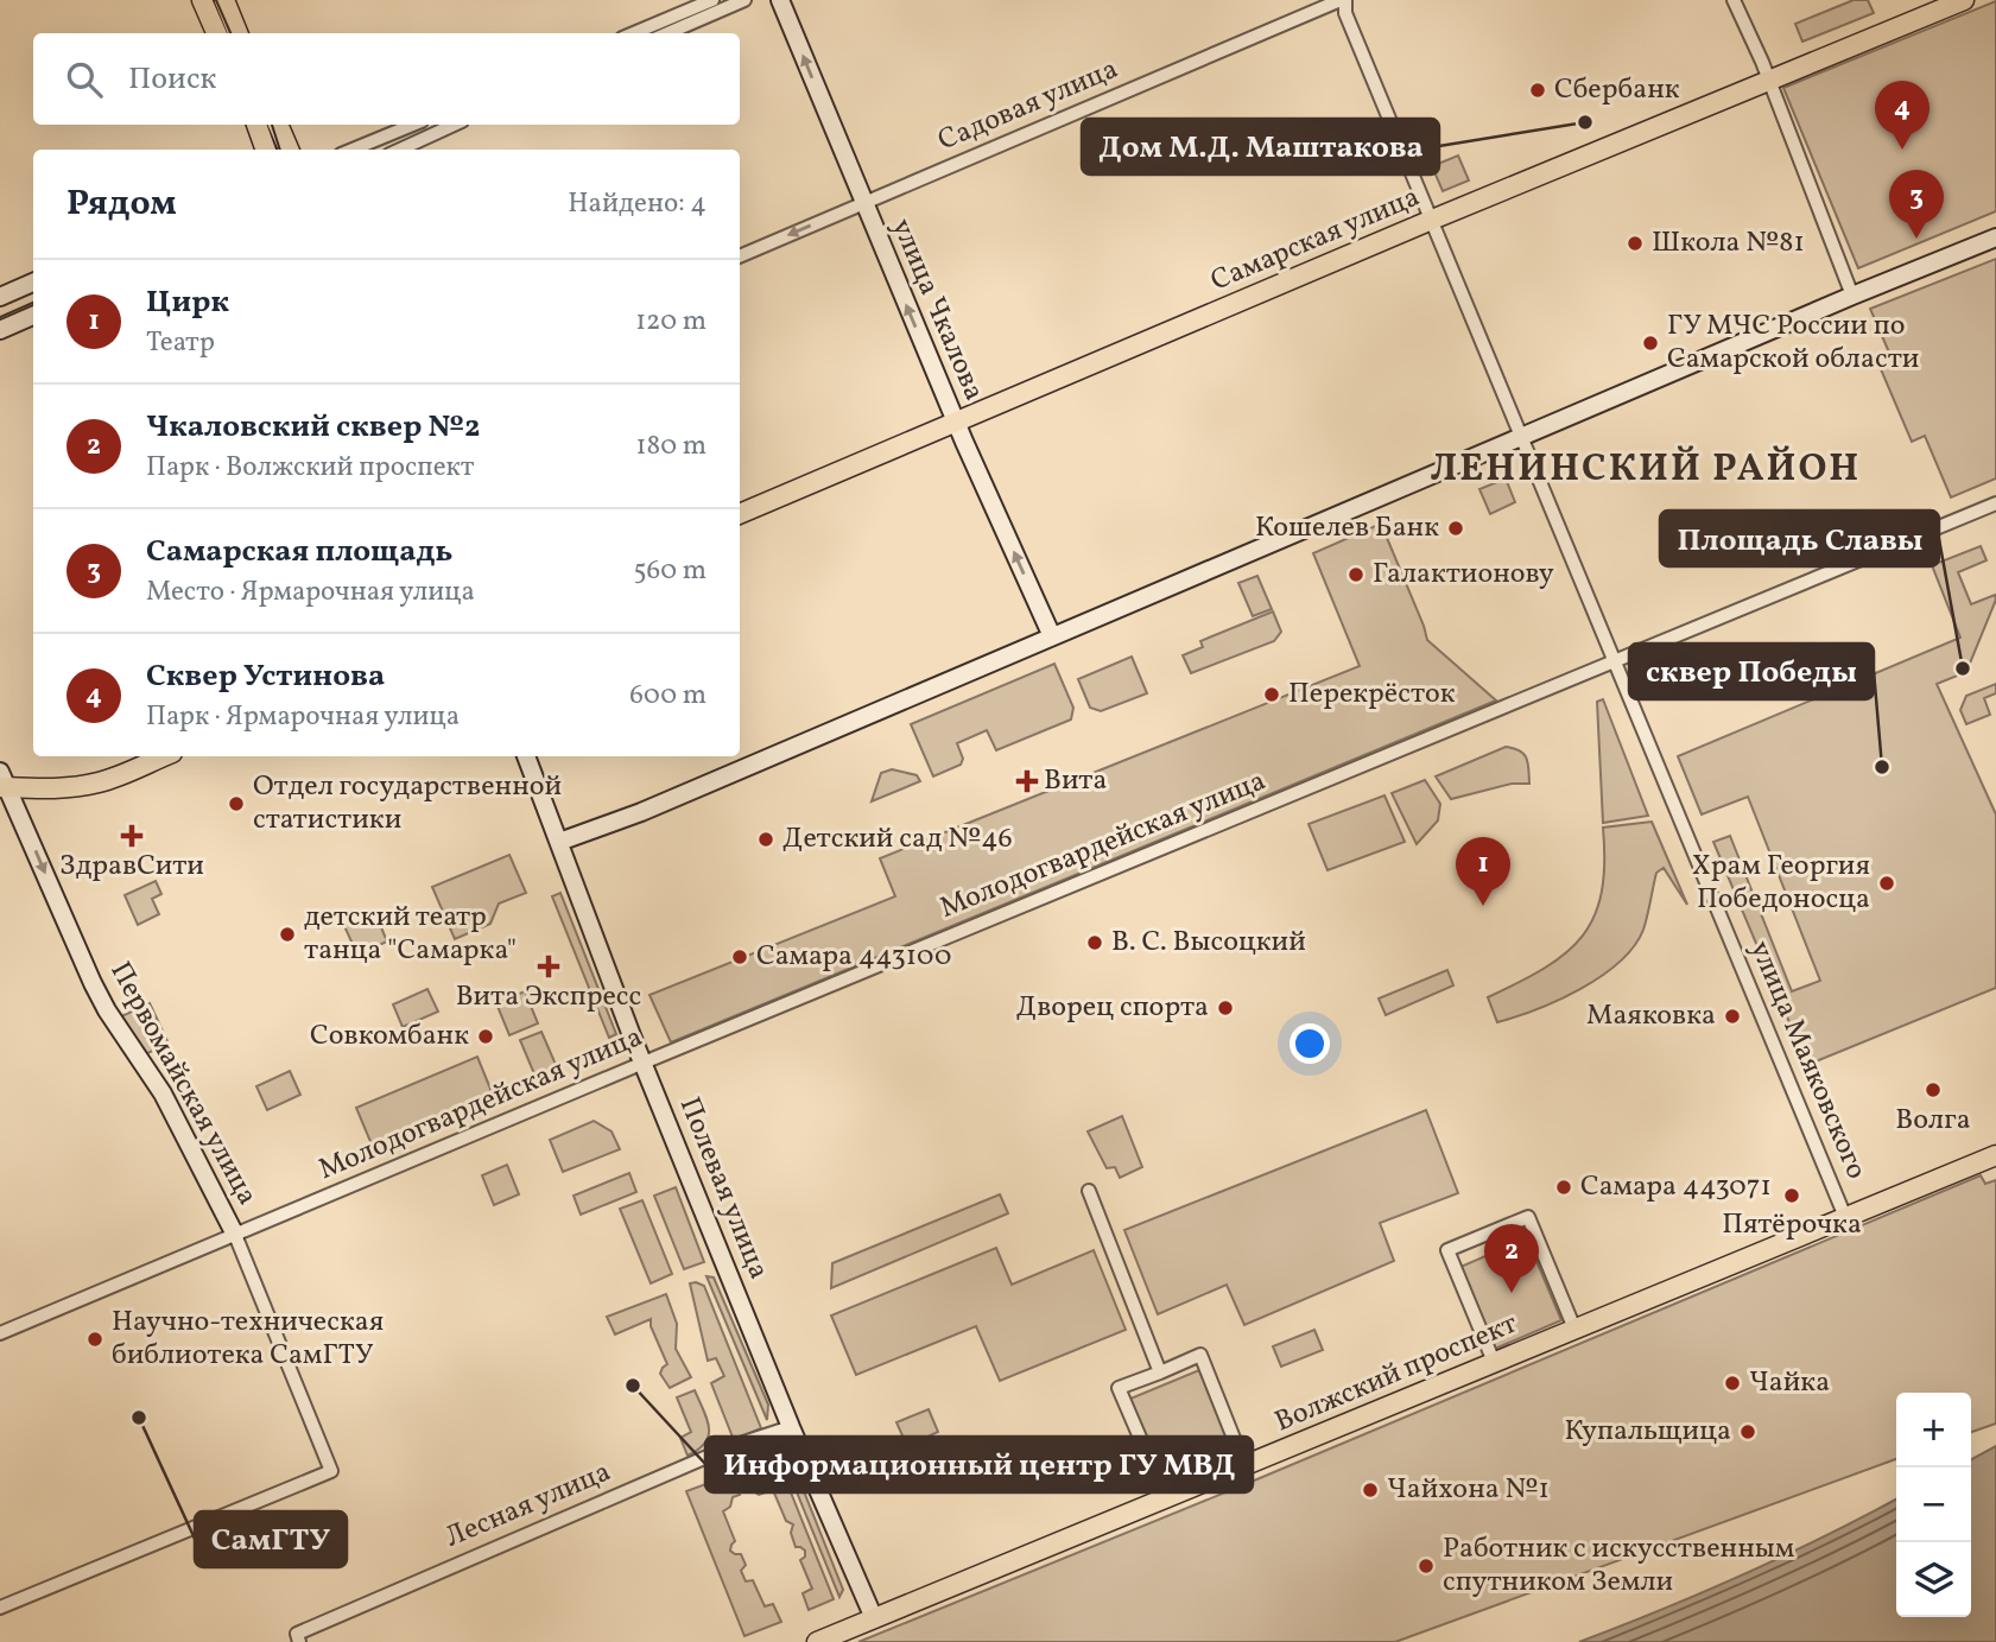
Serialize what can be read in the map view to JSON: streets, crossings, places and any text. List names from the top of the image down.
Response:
{
  "streets": {
    "main road": ["Самарская улица", "Волжский проспект"],
    "street": [
      "Садовая улица",
      "улица Чкалова",
      "Молодогвардейская улица",
      "улица Маяковского",
      "Первомайская улица",
      "Полевая улица",
      "Лесная улица"
    ]
  },
  "crossings": [
    ["Садовая улица", "улица Чкалова"],
    ["Садовая улица", "улица Маяковского"],
    ["Самарская улица", "улица Чкалова"],
    ["Самарская улица", "улица Маяковского"],
    ["Молодогвардейская улица", "улица Маяковского"],
    ["Молодогвардейская улица", "Первомайская улица"],
    ["Молодогвардейская улица", "Полевая улица"],
    ["улица Маяковского", "Волжский проспект"],
    ["Полевая улица", "Волжский проспект"],
    ["Полевая улица", "Лесная улица"]
  ],
  "one_way": ["улица Чкалова", "Первомайская улица"],
  "districts": ["ЛЕНИНСКИЙ РАЙОН"],
  "places": {
    "other": [
      "Сбербанк",
      "Дом М.Д. Маштакова",
      "Школа №81",
      "ГУ МЧС России по Самарской области",
      "Кошелев Банк",
      "Галактионову",
      "Площадь Славы",
      "Перекрёсток",
      "сквер Победы",
      "Отдел государственной статистики",
      "Детский сад №46",
      "Храм Георгия Победоносца",
      "детский театр танца \"Самарка\"",
      "В. С. Высоцкий",
      "Самара 443100",
      "Дворец спорта",
      "Маяковка",
      "Совкомбанк",
      "Волга",
      "Самара 443071",
      "Пятёрочка",
      "Научно-техническая библиотека СамГТУ",
      "Чайка",
      "Информационный центр ГУ МВД",
      "СамГТУ",
      "Купальщица",
      "Чайхона №1",
      "Работник с искусственным спутником Земли"
    ],
    "health": ["Вита", "ЗдравСити", "Вита Экспресс"]
  },
  "page": {
    "search": "Поиск",
    "pins": [
      "4",
      "3",
      "1",
      "2"
    ],
    "heading": ["Рядом", "Найдено: 4"],
    "list": [
      {
        "mark": "1",
        "name": "Цирк",
        "note": "Театр",
        "value": "120 m"
      },
      {
        "mark": "2",
        "name": "Чкаловский сквер №2",
        "note": "Парк · Волжский проспект",
        "value": "180 m"
      },
      {
        "mark": "3",
        "name": "Самарская площадь",
        "note": "Место · Ярмарочная улица",
        "value": "560 m"
      },
      {
        "mark": "4",
        "name": "Сквер Устинова",
        "note": "Парк · Ярмарочная улица",
        "value": "600 m"
      }
    ],
    "map_buttons": ["+", "−"]
  }
}
